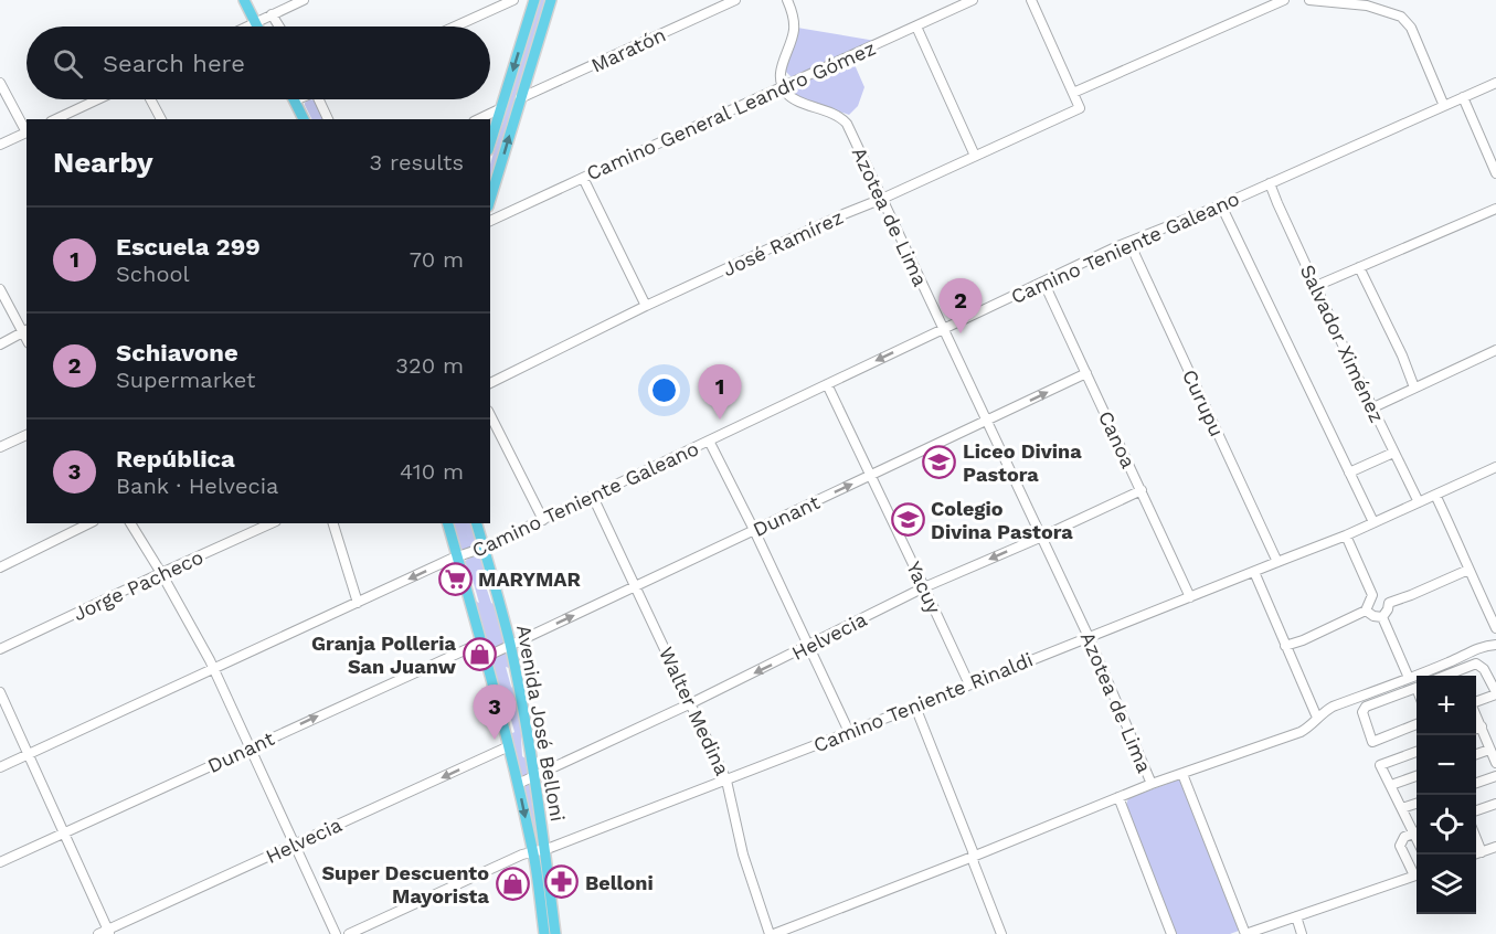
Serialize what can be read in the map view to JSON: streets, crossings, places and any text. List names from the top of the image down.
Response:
{
  "streets": {
    "main road": ["Avenida José Belloni"],
    "street": [
      "Maratón",
      "Camino General Leandro Gómez",
      "Azotea de Lima",
      "José Ramírez",
      "Camino Teniente Galeano",
      "Salvador Ximénez",
      "Curupu",
      "Canoa",
      "Dunant",
      "Jorge Pacheco",
      "Yacuy",
      "Helvecia",
      "Camino Teniente Rinaldi",
      "Walter Medina"
    ]
  },
  "crossings": [
    ["Camino General Leandro Gómez", "Azotea de Lima"],
    ["Azotea de Lima", "José Ramírez"],
    ["Azotea de Lima", "Camino Teniente Galeano"],
    ["Azotea de Lima", "Dunant"],
    ["Azotea de Lima", "Helvecia"],
    ["Azotea de Lima", "Camino Teniente Rinaldi"],
    ["Camino Teniente Galeano", "Salvador Ximénez"],
    ["Camino Teniente Galeano", "Curupu"],
    ["Camino Teniente Galeano", "Canoa"],
    ["Camino Teniente Galeano", "Yacuy"],
    ["Camino Teniente Galeano", "Walter Medina"],
    ["Camino Teniente Galeano", "Avenida José Belloni"],
    ["Salvador Ximénez", "Camino Teniente Rinaldi"],
    ["Curupu", "Camino Teniente Rinaldi"],
    ["Canoa", "Dunant"],
    ["Canoa", "Helvecia"],
    ["Canoa", "Camino Teniente Rinaldi"],
    ["Dunant", "Yacuy"],
    ["Dunant", "Walter Medina"],
    ["Dunant", "Avenida José Belloni"],
    ["Yacuy", "Helvecia"],
    ["Yacuy", "Camino Teniente Rinaldi"],
    ["Helvecia", "Walter Medina"],
    ["Helvecia", "Avenida José Belloni"],
    ["Camino Teniente Rinaldi", "Walter Medina"],
    ["Camino Teniente Rinaldi", "Avenida José Belloni"]
  ],
  "one_way": ["Dunant", "Helvecia"],
  "places": {
    "school or university": ["Liceo Divina Pastora", "Colegio Divina Pastora"],
    "supermarket": ["MARYMAR"],
    "shop": ["Granja Polleria San Juanw", "Super Descuento Mayorista"],
    "pharmacy": ["Belloni"]
  },
  "page": {
    "search": "Search here",
    "heading": ["Nearby", "3 results"],
    "list": [
      {
        "mark": "1",
        "name": "Escuela 299",
        "note": "School",
        "value": "70 m"
      },
      {
        "mark": "2",
        "name": "Schiavone",
        "note": "Supermarket",
        "value": "320 m"
      },
      {
        "mark": "3",
        "name": "República",
        "note": "Bank · Helvecia",
        "value": "410 m"
      }
    ],
    "pins": ["2", "1", "3"],
    "map_buttons": ["+", "−"]
  }
}
